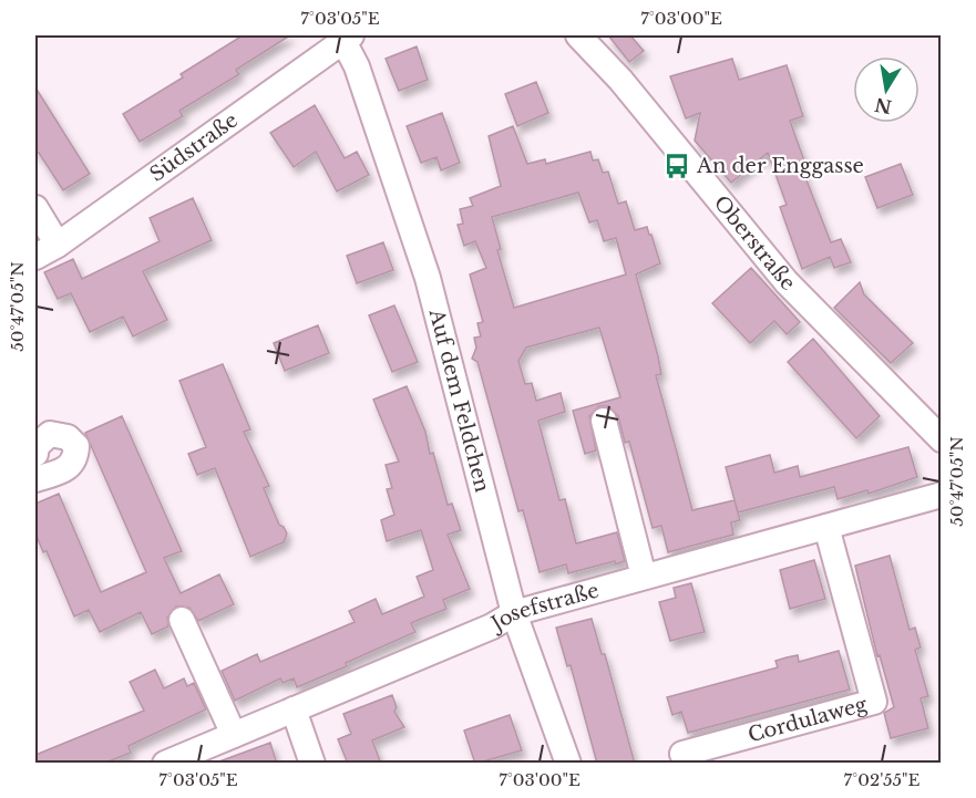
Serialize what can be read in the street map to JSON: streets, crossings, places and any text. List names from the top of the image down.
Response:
{
  "streets": {
    "street": [
      "Südstraße",
      "Oberstraße",
      "Auf dem Feldchen",
      "Josefstraße",
      "Cordulaweg"
    ]
  },
  "crossings": [
    ["Südstraße", "Auf dem Feldchen"],
    ["Auf dem Feldchen", "Josefstraße"],
    ["Josefstraße", "Cordulaweg"]
  ],
  "places": {
    "bus stop": ["An der Enggasse"]
  },
  "north": "bottom",
  "coordinates": [
    "7°03'05\"E",
    "7°03'00\"E",
    "50°47'05\"N",
    "7°02'55\"E"
  ]
}
